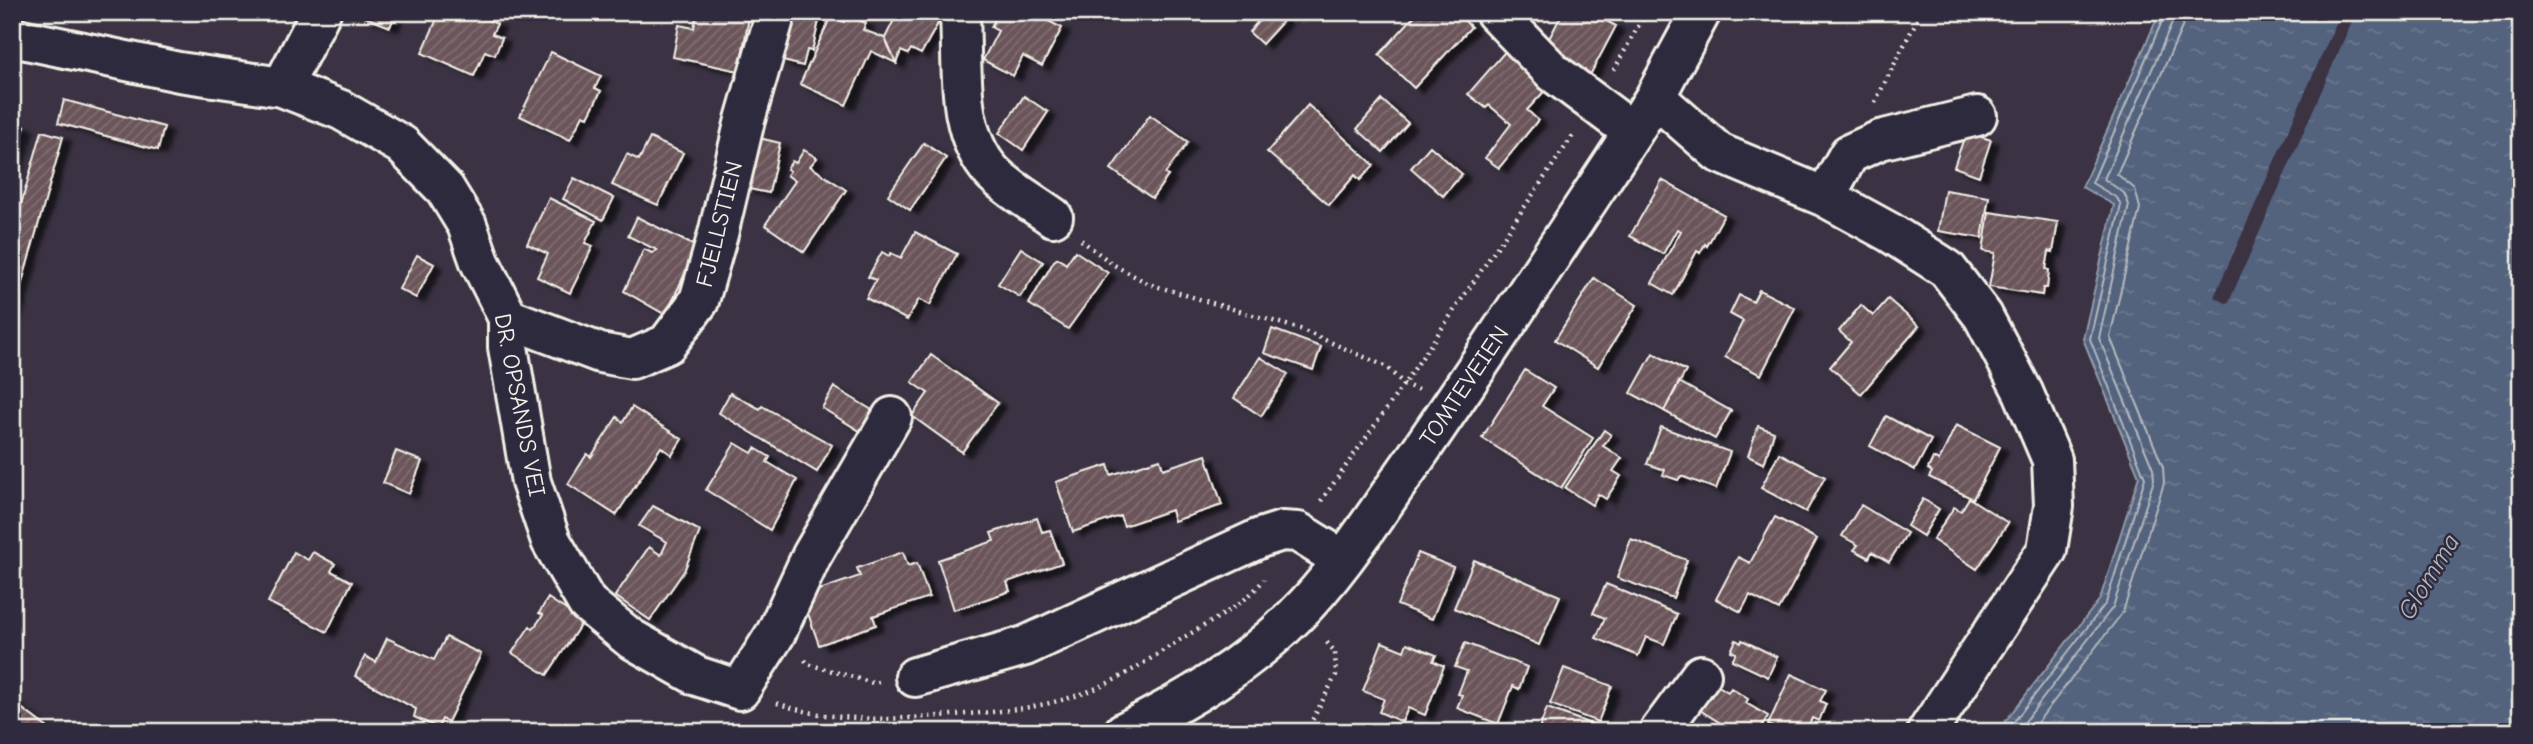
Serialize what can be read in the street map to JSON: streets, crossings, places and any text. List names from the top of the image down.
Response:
{
  "streets": {
    "street": ["FJELLSTIEN", "TOMTEVEIEN", "DR. OPSANDS VEI"]
  },
  "crossings": [
    ["FJELLSTIEN", "DR. OPSANDS VEI"]
  ],
  "water": ["Glomma"]
}
